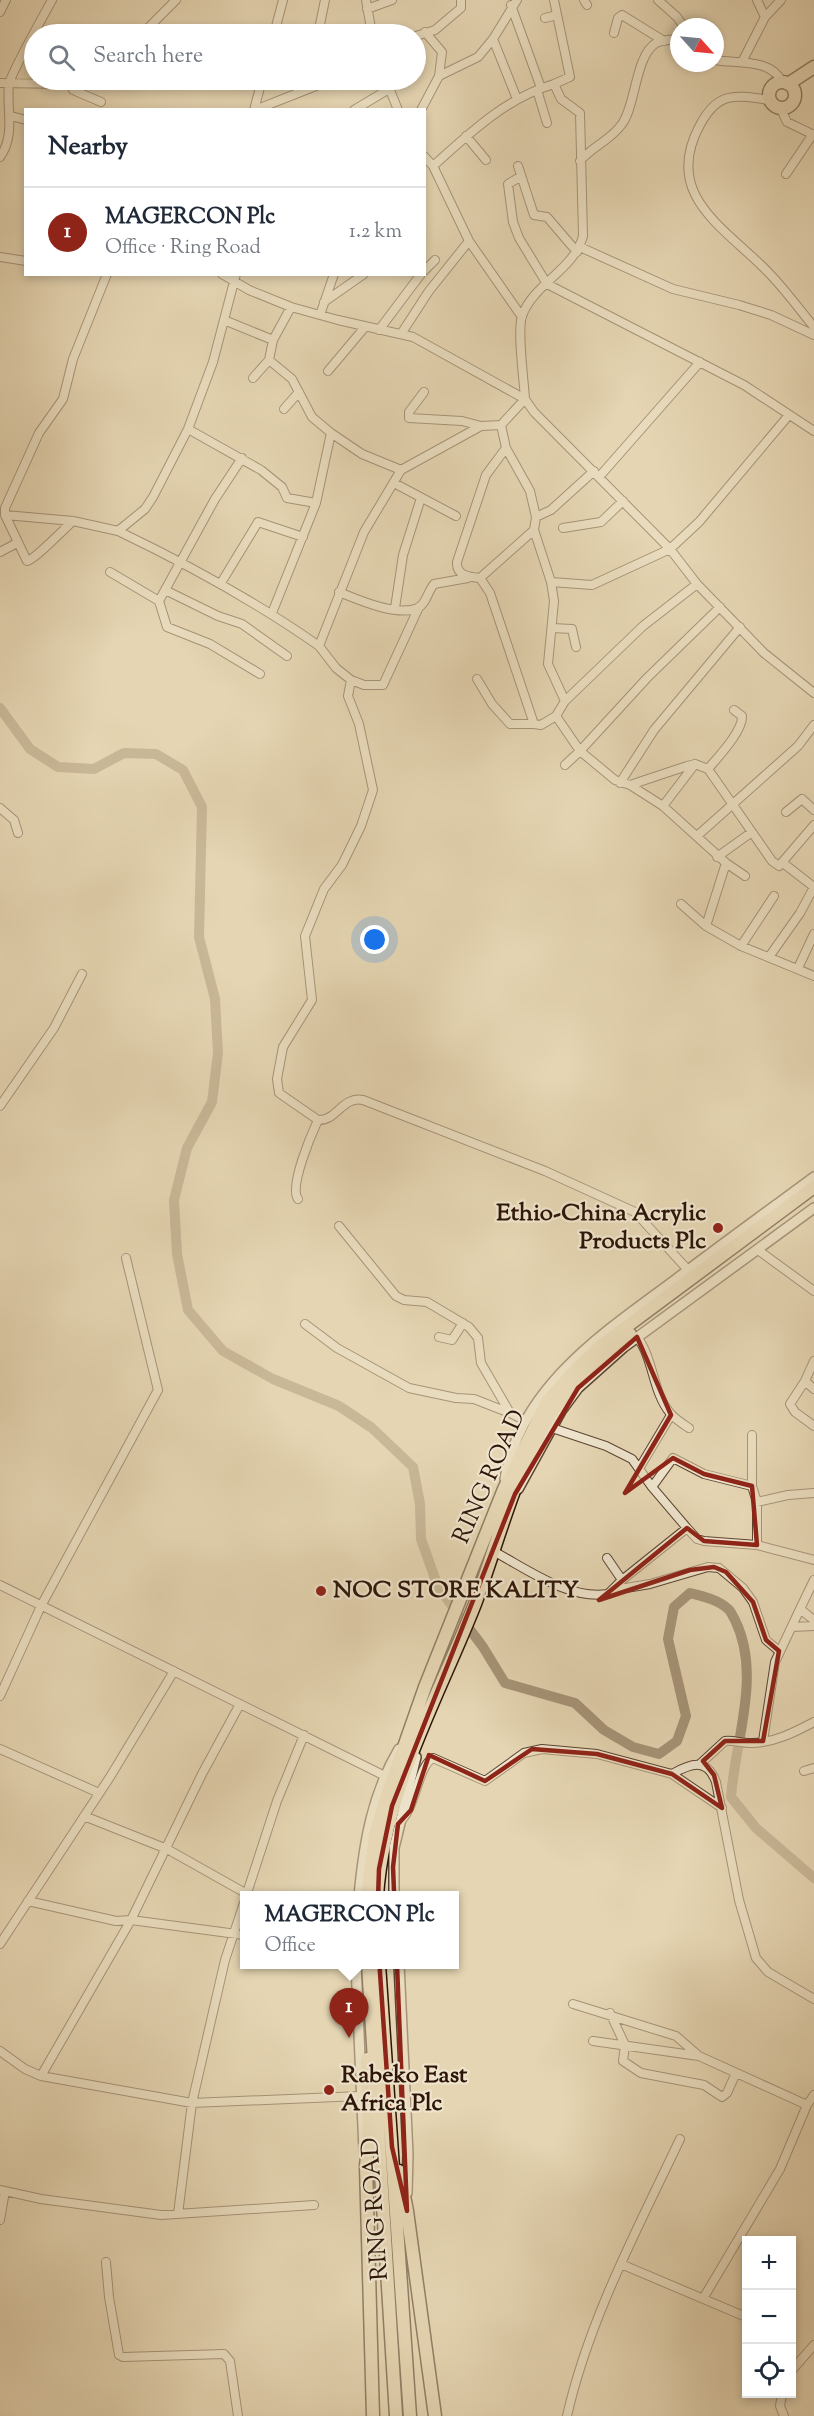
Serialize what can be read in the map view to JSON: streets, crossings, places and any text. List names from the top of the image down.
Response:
{
  "streets": {
    "main road": ["RING ROAD"]
  },
  "places": ["Ethio-China Acrylic Products Plc", "NOC STORE KALITY", "Rabeko East Africa Plc"],
  "north": "bottom right",
  "page": {
    "search": "Search here",
    "heading": "Nearby",
    "list": [
      {
        "mark": "1",
        "name": "MAGERCON Plc",
        "note": "Office · Ring Road",
        "value": "1.2 km"
      }
    ],
    "popup": ["MAGERCON Plc", "Office"],
    "pins": "1",
    "map_buttons": ["+", "−"]
  }
}
